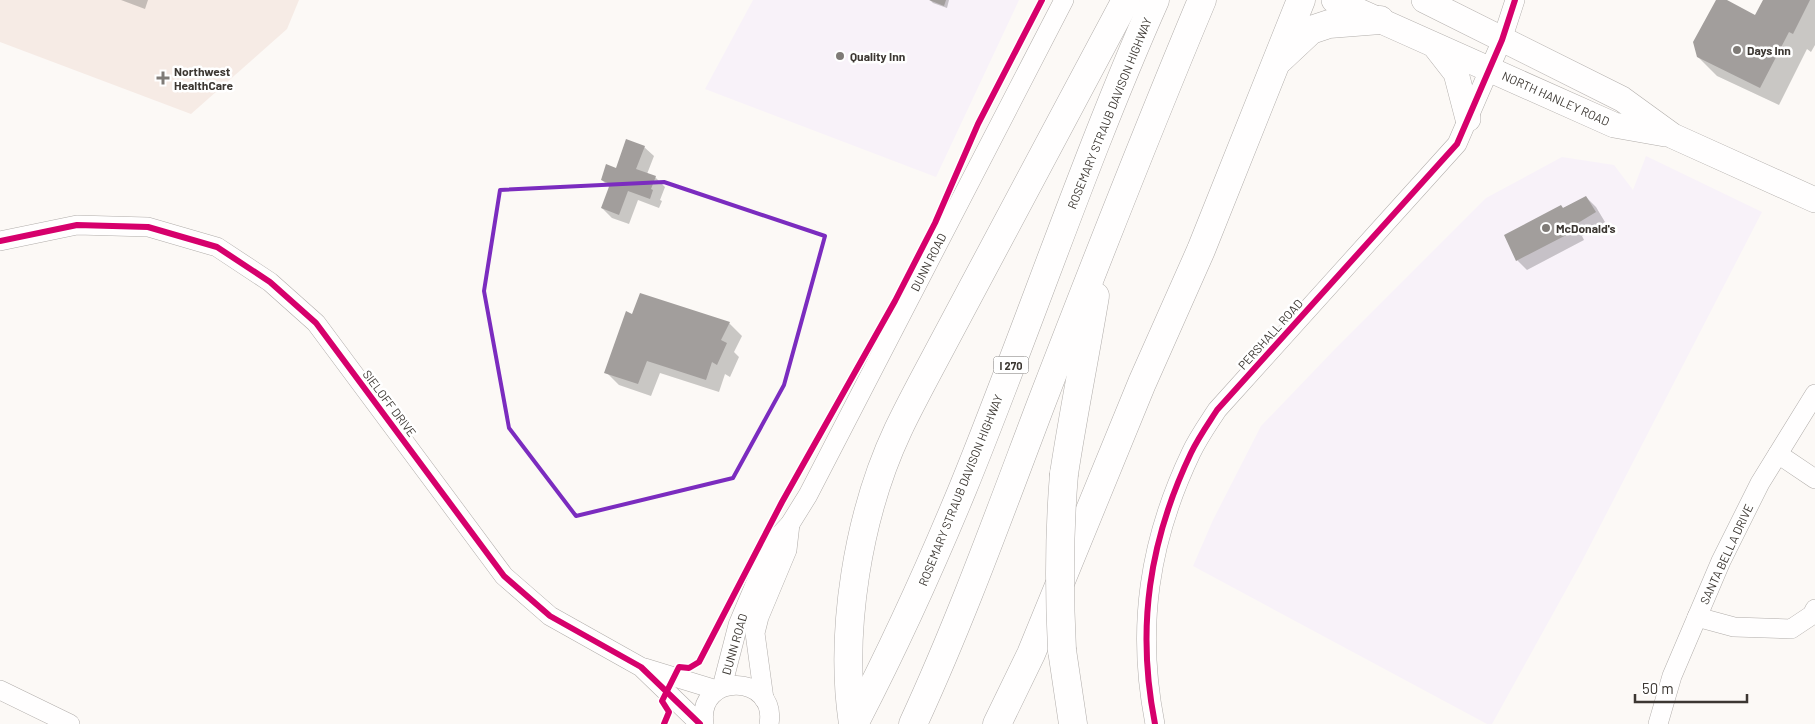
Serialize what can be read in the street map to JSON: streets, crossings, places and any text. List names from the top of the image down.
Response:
{
  "streets": {
    "highway": ["ROSEMARY STRAUB DAVISON HIGHWAY", "I 270"],
    "main road": ["NORTH HANLEY ROAD"],
    "street": [
      "DUNN ROAD",
      "PERSHALL ROAD",
      "SIELOFF DRIVE",
      "SANTA BELLA DRIVE"
    ]
  },
  "crossings": [
    ["NORTH HANLEY ROAD", "PERSHALL ROAD"],
    ["DUNN ROAD", "SIELOFF DRIVE"]
  ],
  "places": {
    "other": ["Days Inn", "Quality Inn", "McDonald's"],
    "health": ["Northwest HealthCare"]
  },
  "scale_bar": "50 m"
}
